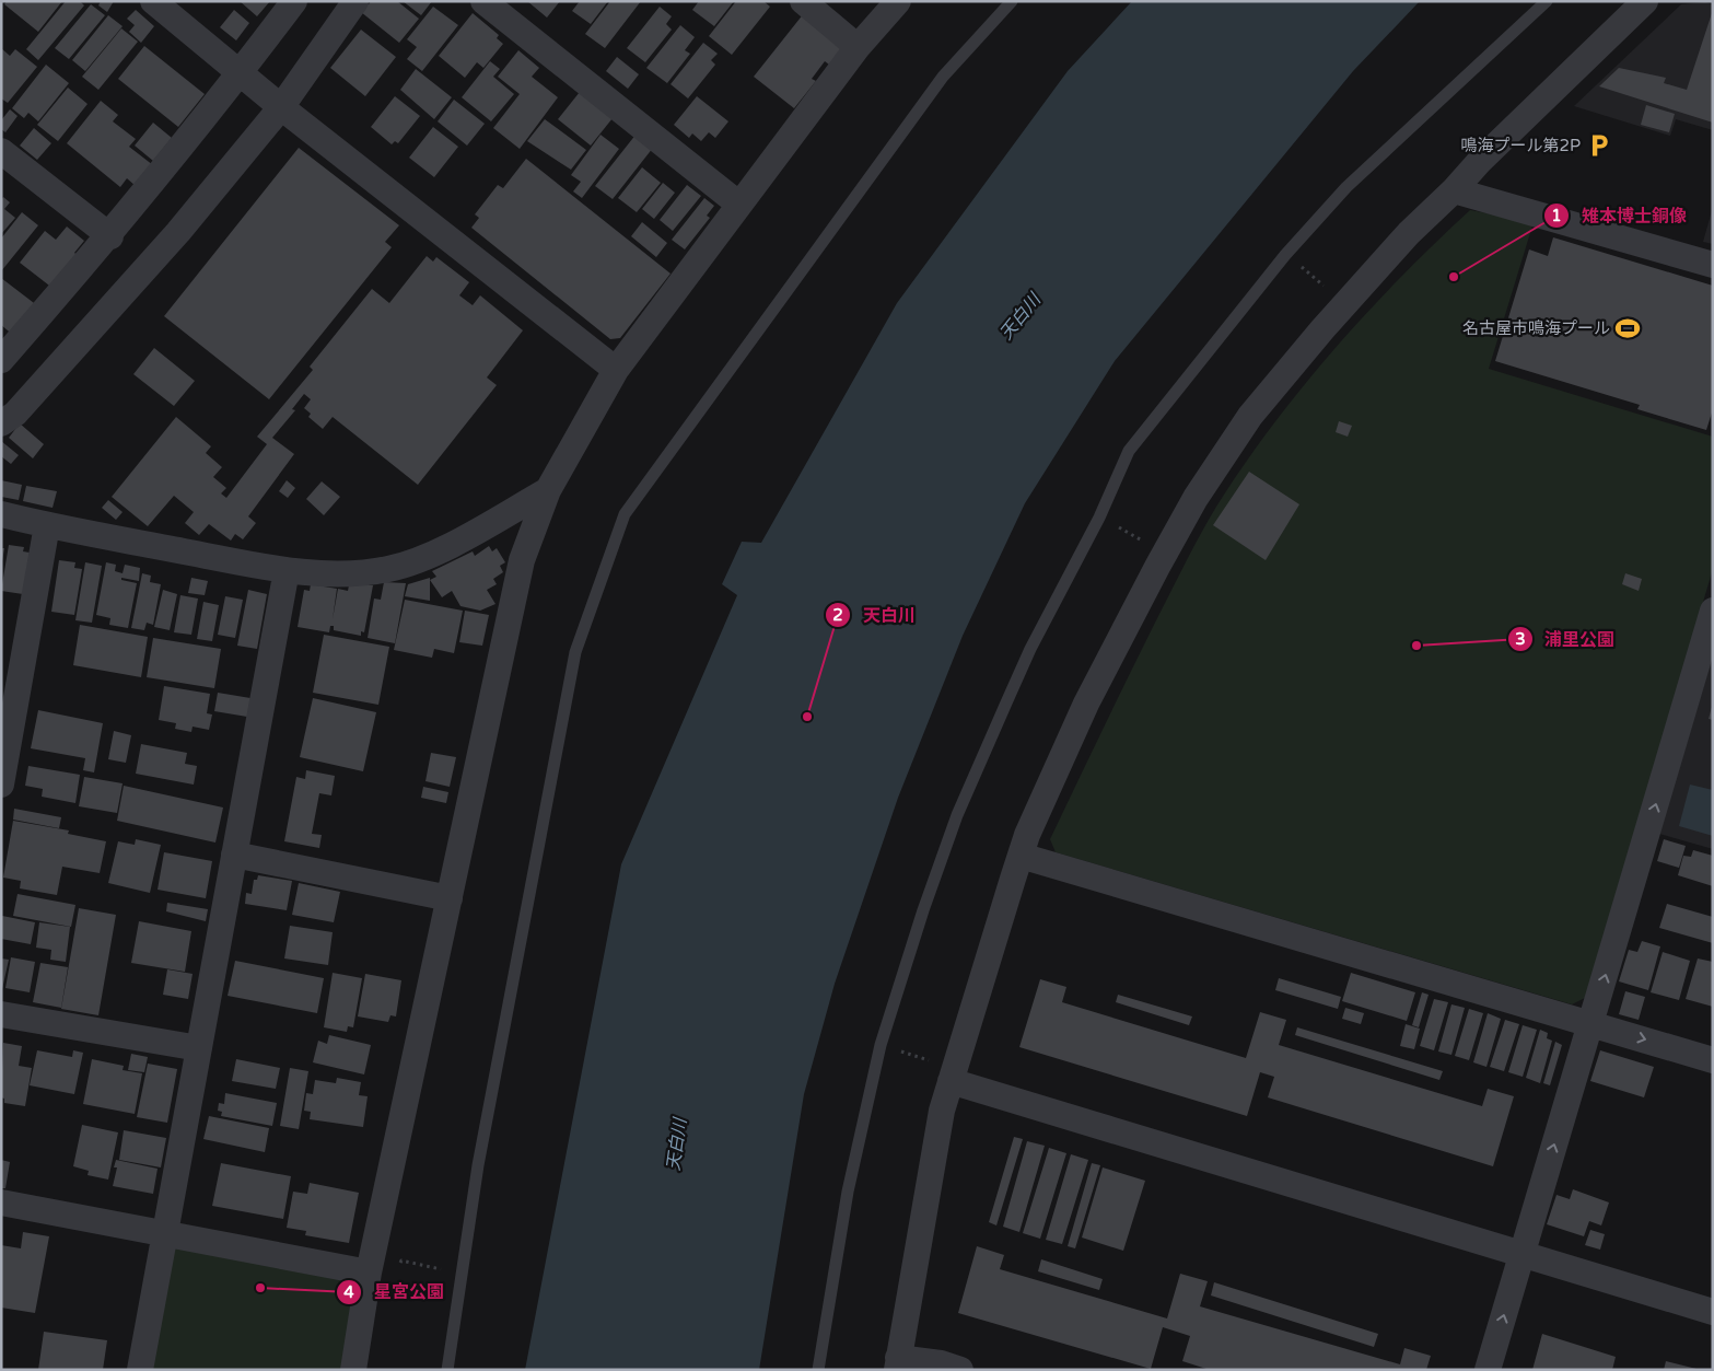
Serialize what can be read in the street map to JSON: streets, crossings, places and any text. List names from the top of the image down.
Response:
{
  "water": ["天白川"],
  "places": {
    "parking": ["鳴海プール第2P"],
    "other": [
      "雉本博士銅像",
      "浦里公園",
      "天白川",
      "星宮公園"
    ],
    "sports": ["名古屋市鳴海プール"]
  }
}
